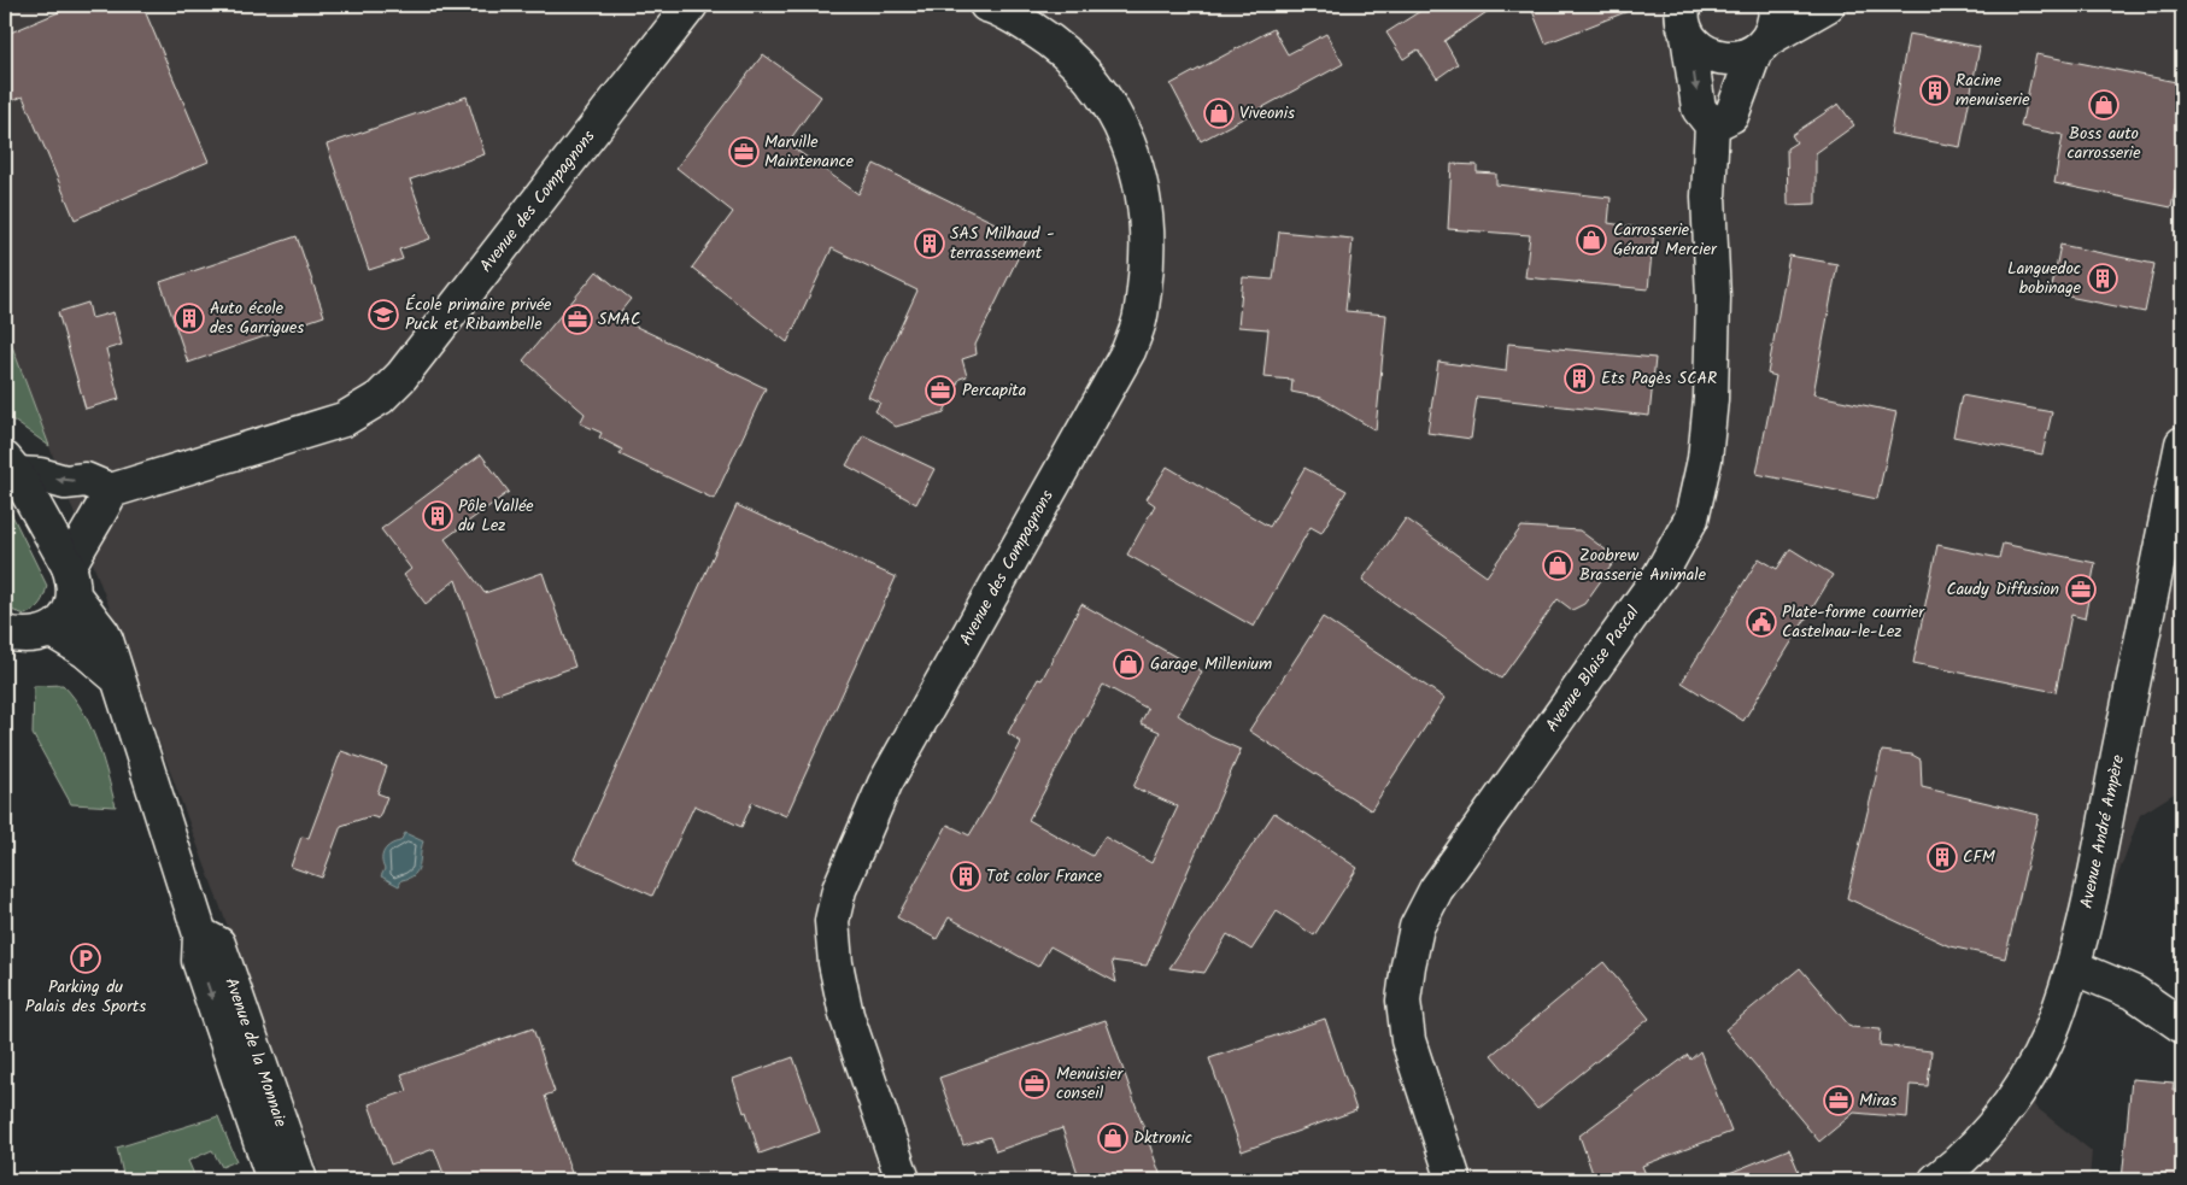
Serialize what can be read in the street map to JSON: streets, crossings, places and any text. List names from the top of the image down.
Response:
{
  "streets": {
    "street": [
      "Avenue des Compagnons",
      "Avenue Blaise Pascal",
      "Avenue André Ampère",
      "Avenue de la Monnaie"
    ]
  },
  "places": {
    "building": [
      "Racine menuiserie",
      "SAS Milhaud - terrassement",
      "Languedoc bobinage",
      "Auto école des Garrigues",
      "Ets Pagès SCAR",
      "Pôle Vallée du Lez",
      "CFM",
      "Tot color France"
    ],
    "shop": [
      "Boss auto carrosserie",
      "Viveonis",
      "Carrosserie Gérard Mercier",
      "Zoobrew Brasserie Animale",
      "Garage Millenium",
      "Dktronic"
    ],
    "office": [
      "Marville Maintenance",
      "SMAC",
      "Percapita",
      "Caudy Diffusion",
      "Menuisier conseil",
      "Miras"
    ],
    "school or university": ["École primaire privée Puck et Ribambelle"],
    "public building": ["Plate-forme courrier Castelnau-le-Lez"],
    "parking": ["Parking du Palais des Sports"]
  }
}
